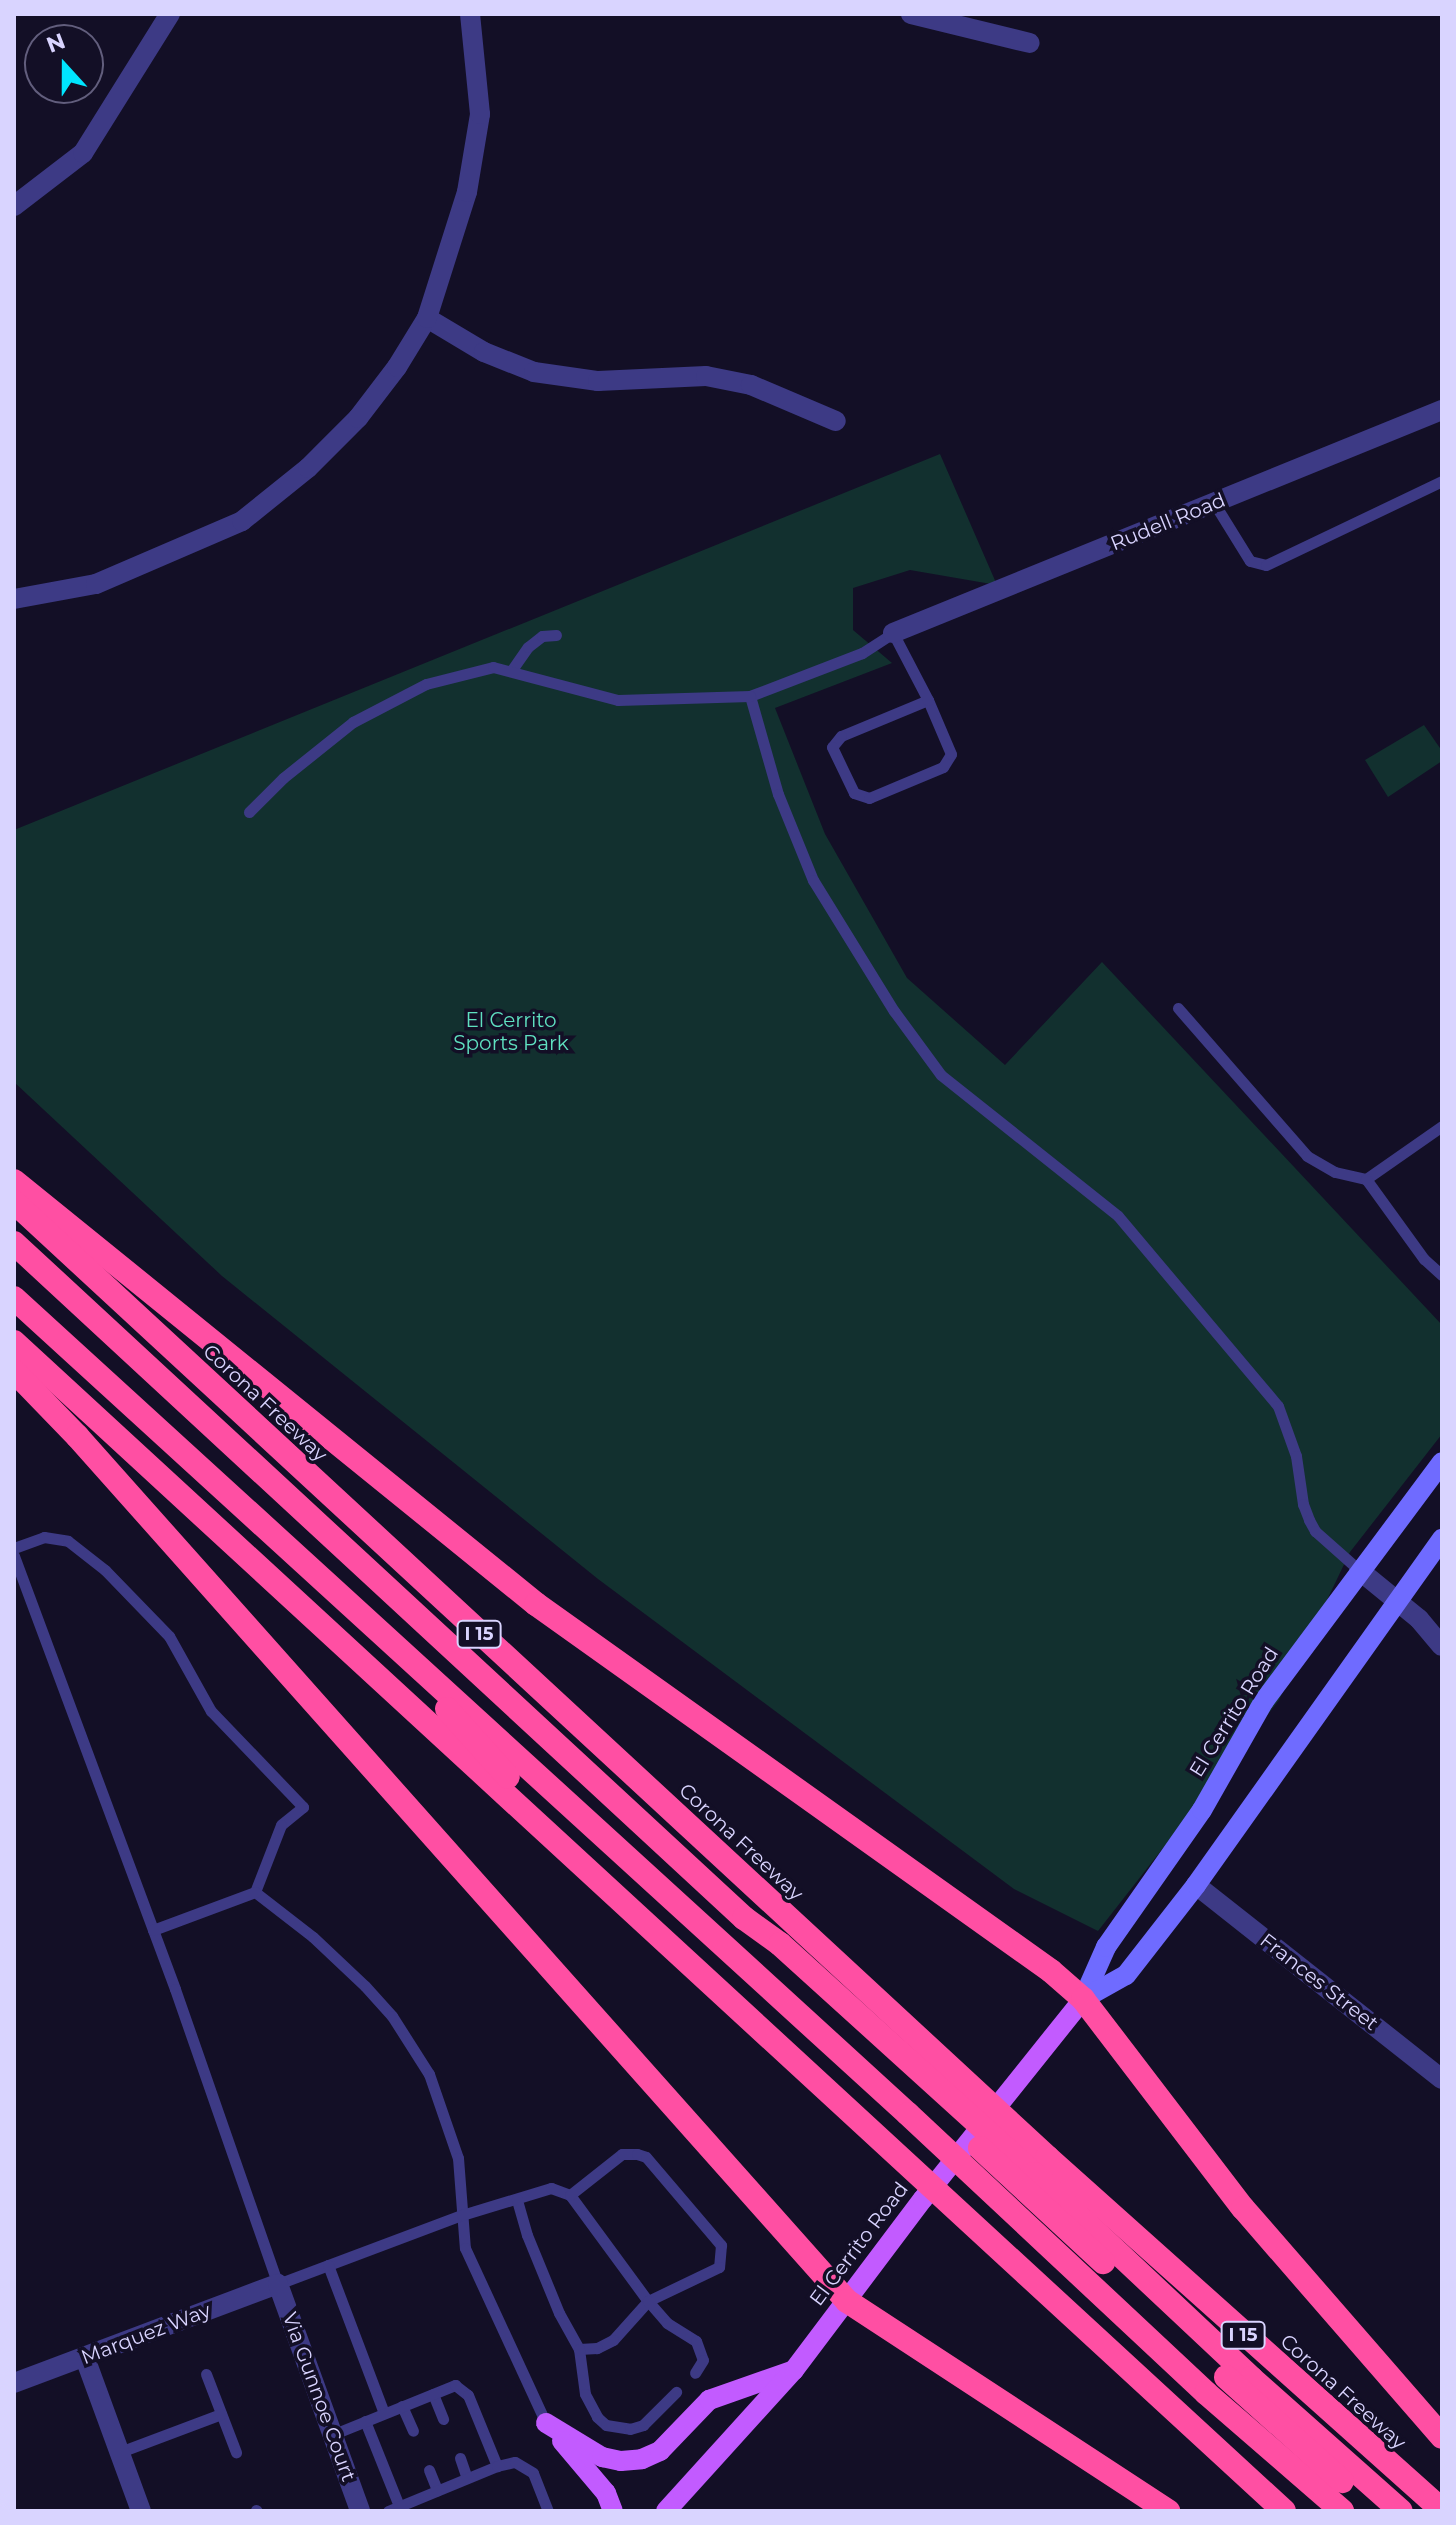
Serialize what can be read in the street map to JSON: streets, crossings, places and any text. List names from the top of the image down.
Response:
{
  "streets": {
    "highway": ["Corona Freeway", "I 15"],
    "main road": ["El Cerrito Road"],
    "street": [
      "Rudell Road",
      "Frances Street",
      "Marquez Way",
      "Via Gunnoe Court"
    ]
  },
  "crossings": [
    ["El Cerrito Road", "Frances Street"],
    ["Marquez Way", "Via Gunnoe Court"]
  ],
  "parks": ["El Cerrito Sports Park"],
  "north": "top"
}
